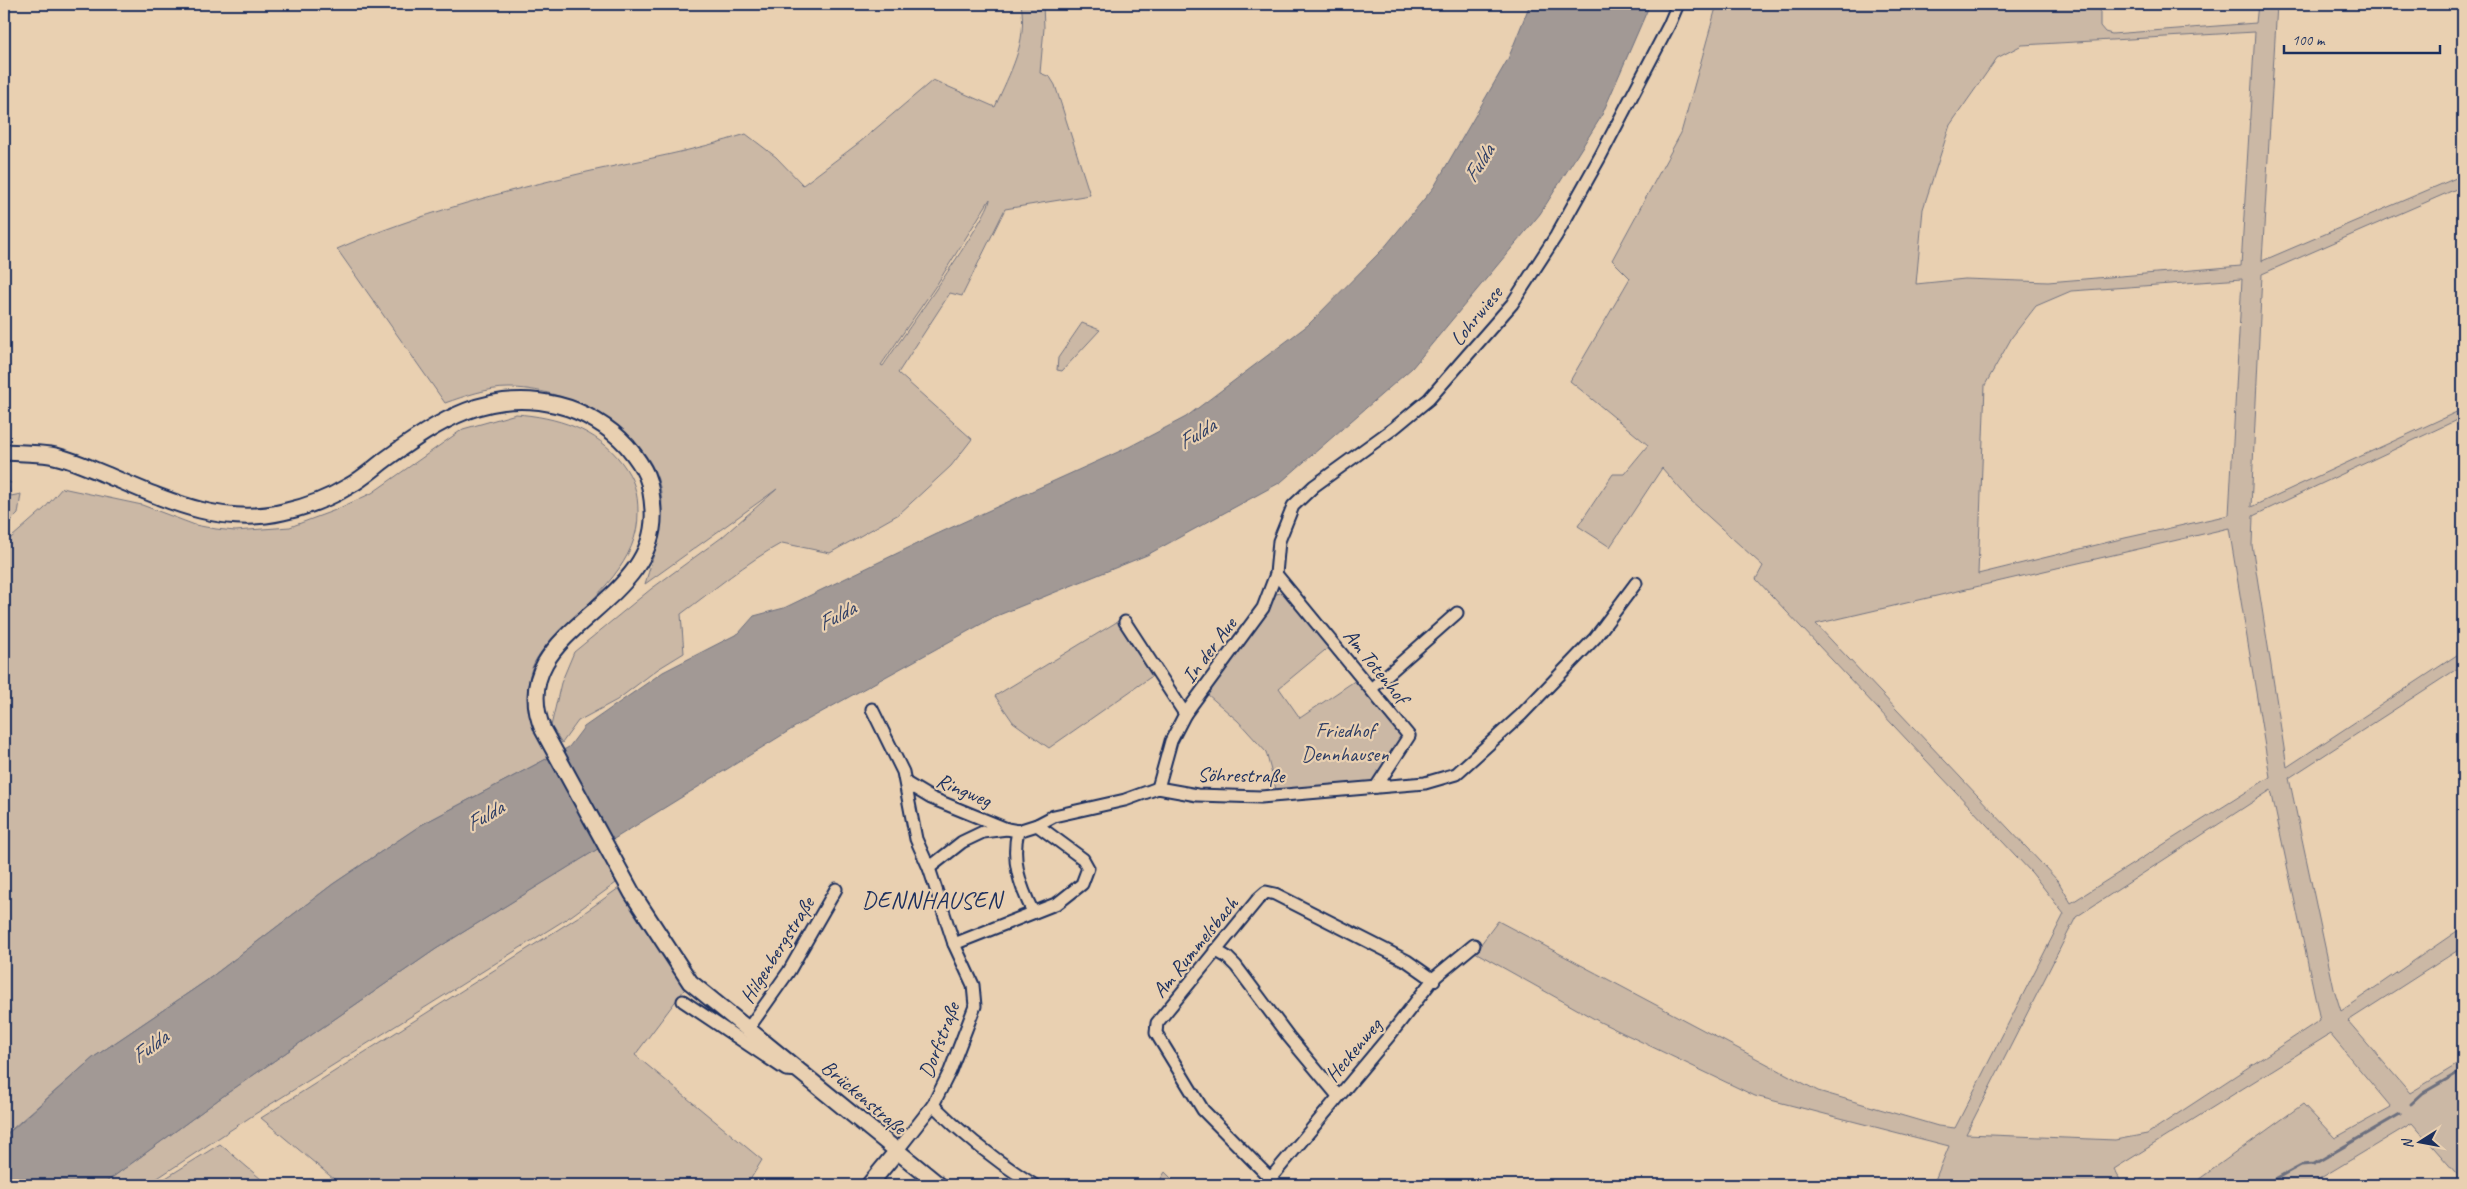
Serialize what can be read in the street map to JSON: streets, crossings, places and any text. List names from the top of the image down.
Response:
{
  "streets": {
    "street": [
      "Lohrwiese",
      "In der Aue",
      "Am Totenhof",
      "Söhrestraße",
      "Ringweg",
      "Am Rummelsbach",
      "Hilgenbergstraße",
      "Dorfstraße",
      "Heckenweg",
      "Brückenstraße"
    ]
  },
  "crossings": [
    ["Lohrwiese", "In der Aue"],
    ["Lohrwiese", "Am Totenhof"],
    ["In der Aue", "Söhrestraße"],
    ["Am Totenhof", "Söhrestraße"],
    ["Ringweg", "Dorfstraße"],
    ["Am Rummelsbach", "Heckenweg"],
    ["Dorfstraße", "Brückenstraße"]
  ],
  "districts": ["DENNHAUSEN"],
  "water": ["Fulda"],
  "parks": ["Friedhof Dennhausen"],
  "scale_bar": "100 m",
  "north": "left"
}
